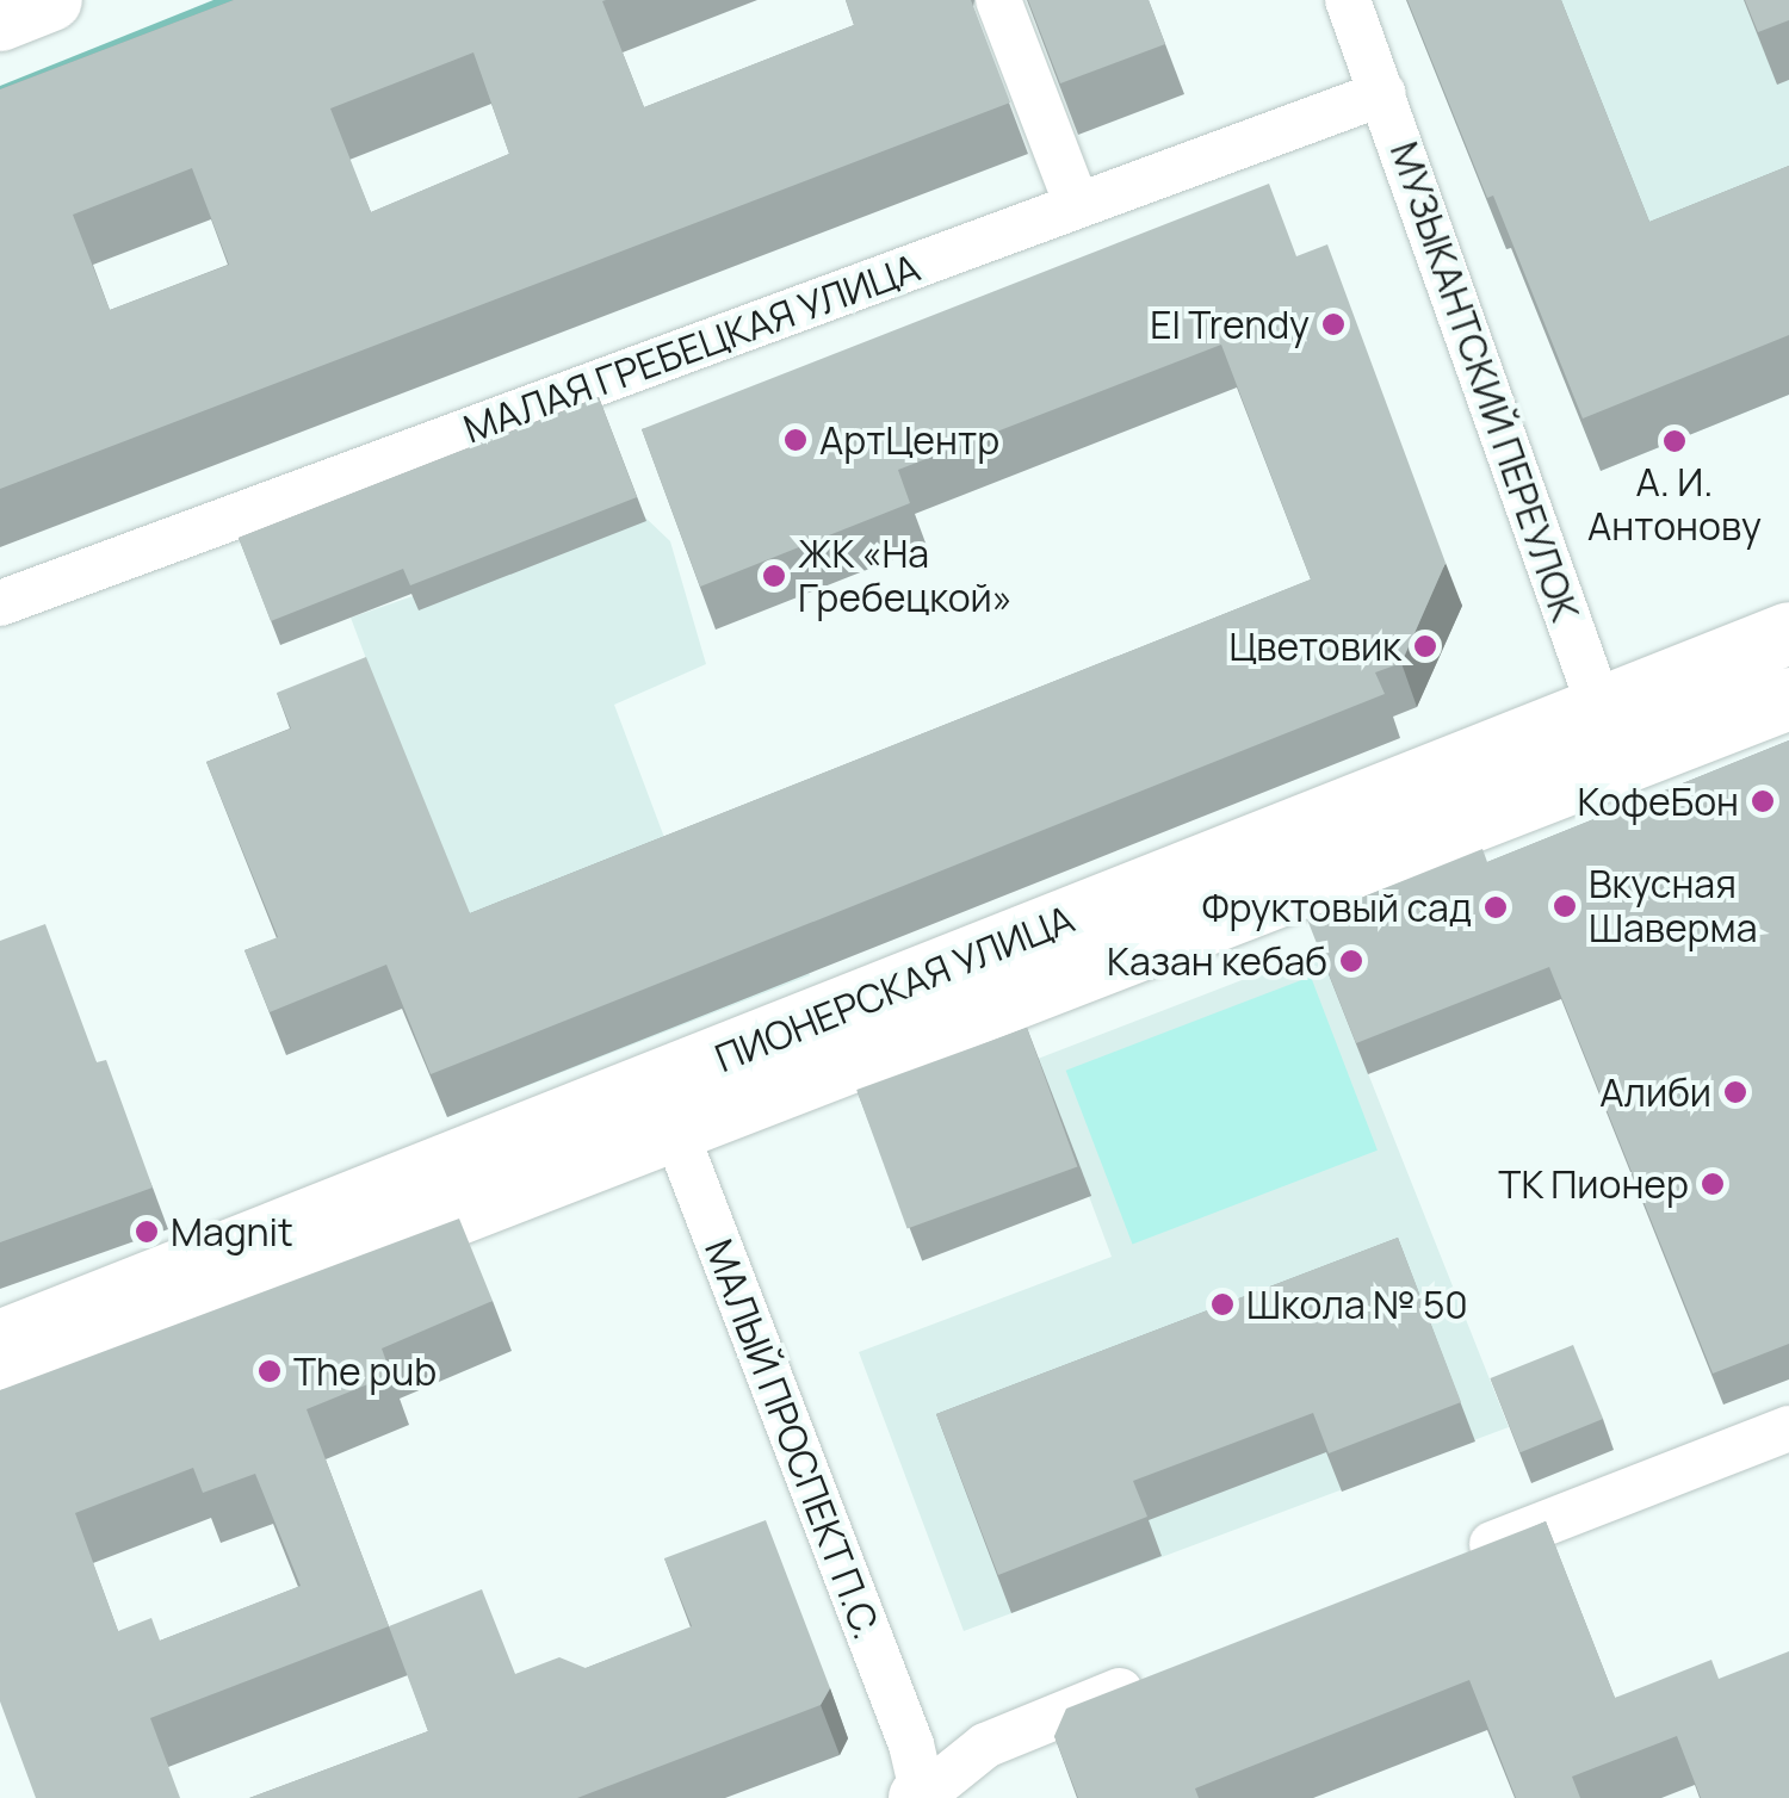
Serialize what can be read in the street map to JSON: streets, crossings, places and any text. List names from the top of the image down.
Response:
{
  "streets": {
    "street": [
      "МАЛАЯ ГРЕБЕЦКАЯ УЛИЦА",
      "МУЗЫКАНТСКИЙ ПЕРЕУЛОК",
      "ПИОНЕРСКАЯ УЛИЦА",
      "МАЛЫЙ ПРОСПЕКТ П.С."
    ]
  },
  "crossings": [
    ["МАЛАЯ ГРЕБЕЦКАЯ УЛИЦА", "МУЗЫКАНТСКИЙ ПЕРЕУЛОК"],
    ["МУЗЫКАНТСКИЙ ПЕРЕУЛОК", "ПИОНЕРСКАЯ УЛИЦА"],
    ["ПИОНЕРСКАЯ УЛИЦА", "МАЛЫЙ ПРОСПЕКТ П.С."]
  ],
  "places": [
    "El Trendy",
    "АртЦентр",
    "А. И. Антонову",
    "ЖК «На Гребецкой»",
    "Цветовик",
    "КофеБон",
    "Вкусная Шаверма",
    "Фруктовый сад",
    "Казан кебаб",
    "Алиби",
    "ТК Пионер",
    "Magnit",
    "Школа № 50",
    "The pub"
  ]
}
